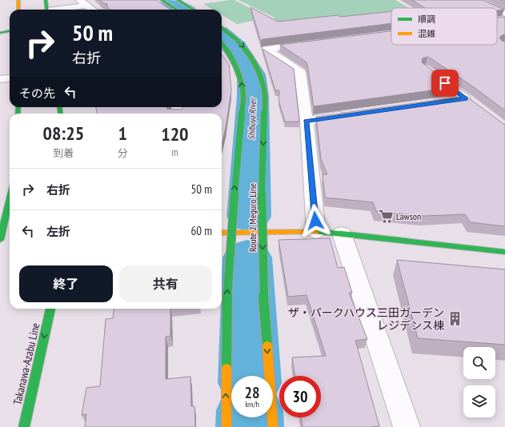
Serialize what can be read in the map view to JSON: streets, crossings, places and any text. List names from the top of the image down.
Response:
{
  "streets": {
    "main road": ["Route 2 Meguro Line", "Takanawa-Azabu Line"]
  },
  "one_way": ["Takanawa-Azabu Line"],
  "water": ["Shibuya River"],
  "places": {
    "supermarket": ["Lawson"],
    "building": ["ザ・パークハウス三田ガーデン レジデンス棟"]
  },
  "legend": ["順調", "混雑"],
  "page": {
    "turn": ["50 m", "右折"],
    "then": "その先",
    "eta": [
      "08:25",
      "到着",
      "1",
      "分",
      "120",
      "m"
    ],
    "list": [
      {
        "name": "右折",
        "value": "50 m"
      },
      {
        "name": "左折",
        "value": "60 m"
      }
    ],
    "buttons": ["終了", "共有"],
    "speed": "28 km/h",
    "limit": "30"
  }
}
